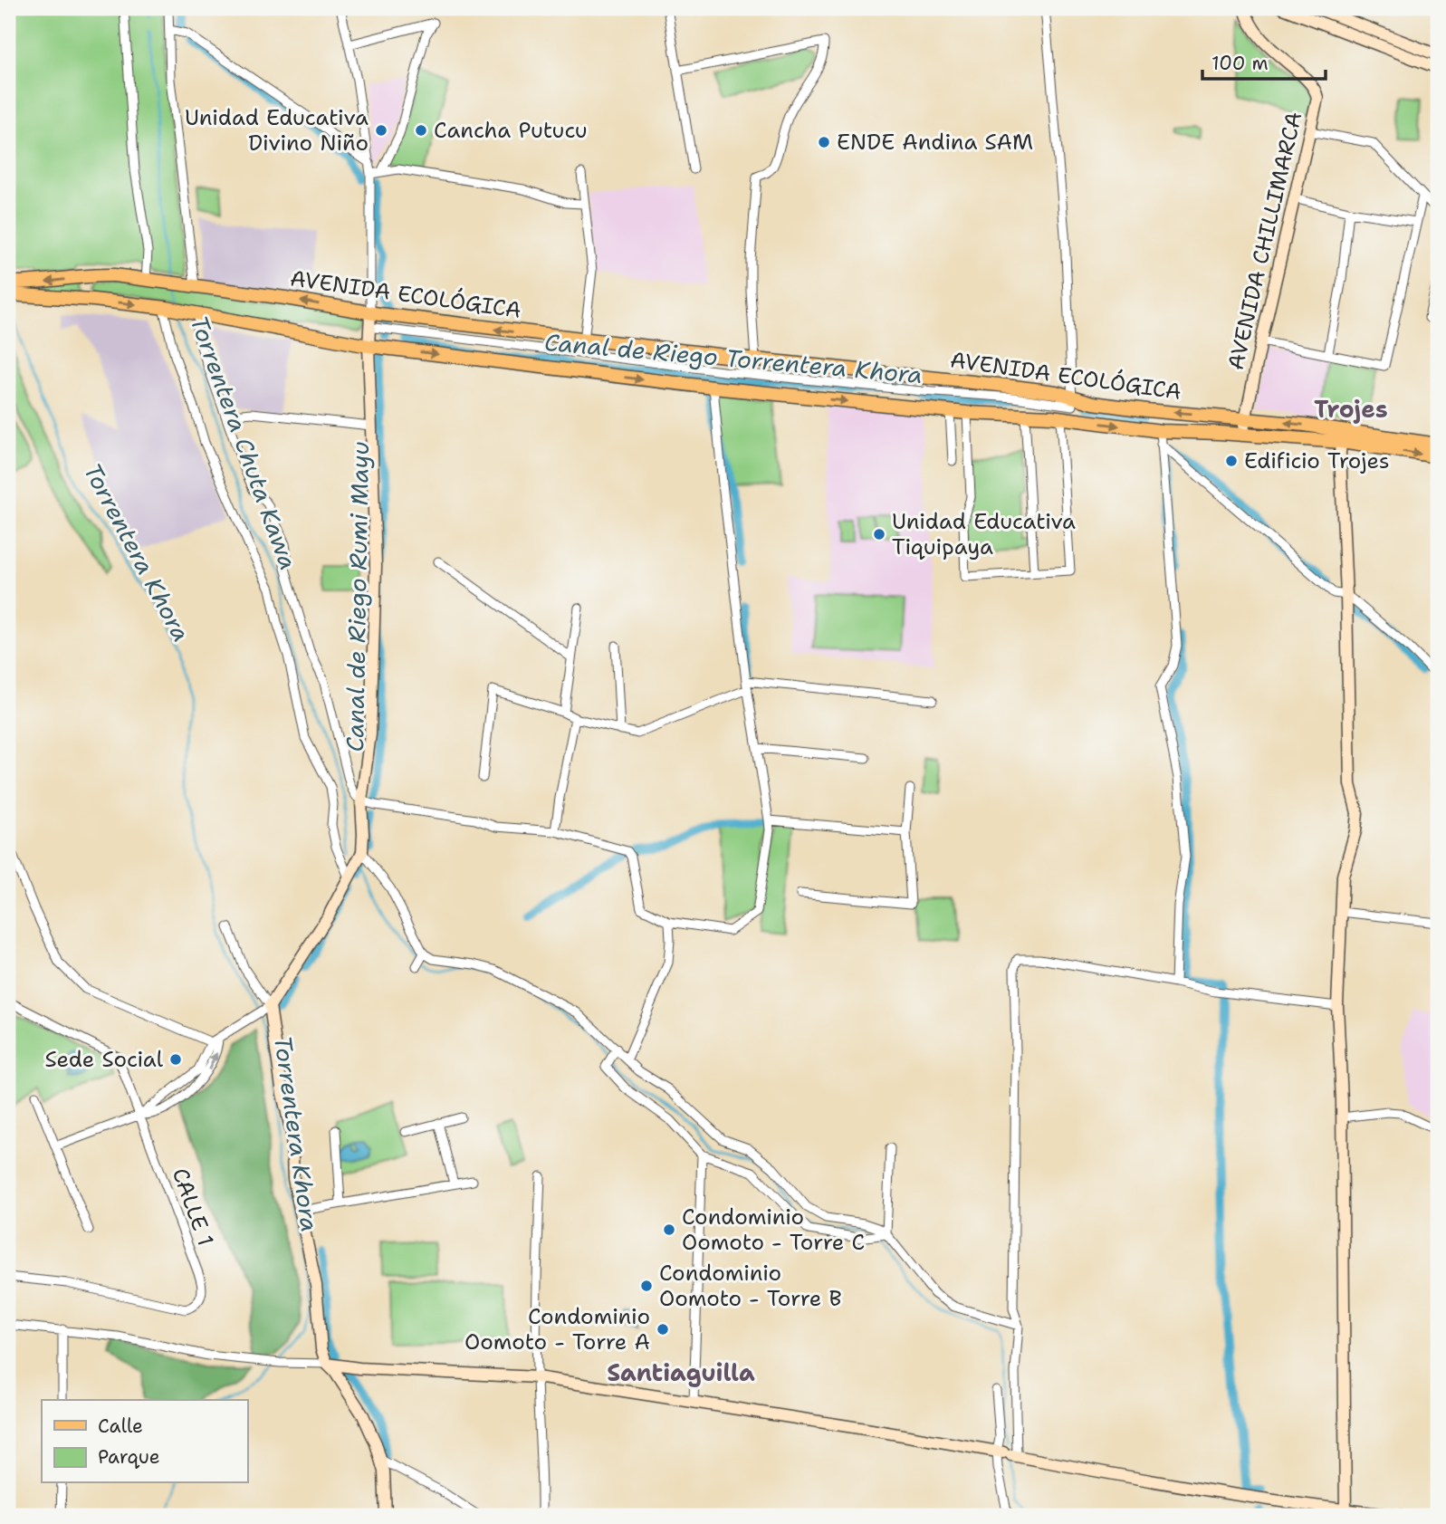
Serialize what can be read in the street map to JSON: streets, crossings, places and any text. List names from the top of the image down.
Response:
{
  "streets": {
    "main road": ["AVENIDA ECOLÓGICA"],
    "street": ["AVENIDA CHILLIMARCA", "CALLE 1"]
  },
  "crossings": [
    ["AVENIDA CHILLIMARCA", "AVENIDA ECOLÓGICA"]
  ],
  "districts": ["Trojes", "Santiaguilla"],
  "water": [
    "Canal de Riego Torrentera Khora",
    "Torrentera Chuta Kawa",
    "Torrentera Khora",
    "Canal de Riego Rumi Mayu"
  ],
  "places": [
    "Unidad Educativa Divino Niño",
    "Cancha Putucu",
    "ENDE Andina SAM",
    "Edificio Trojes",
    "Unidad Educativa Tiquipaya",
    "Sede Social",
    "Condominio Oomoto - Torre C",
    "Condominio Oomoto - Torre B",
    "Condominio Oomoto - Torre A"
  ],
  "legend": ["Calle", "Parque"],
  "scale_bar": "100 m"
}
